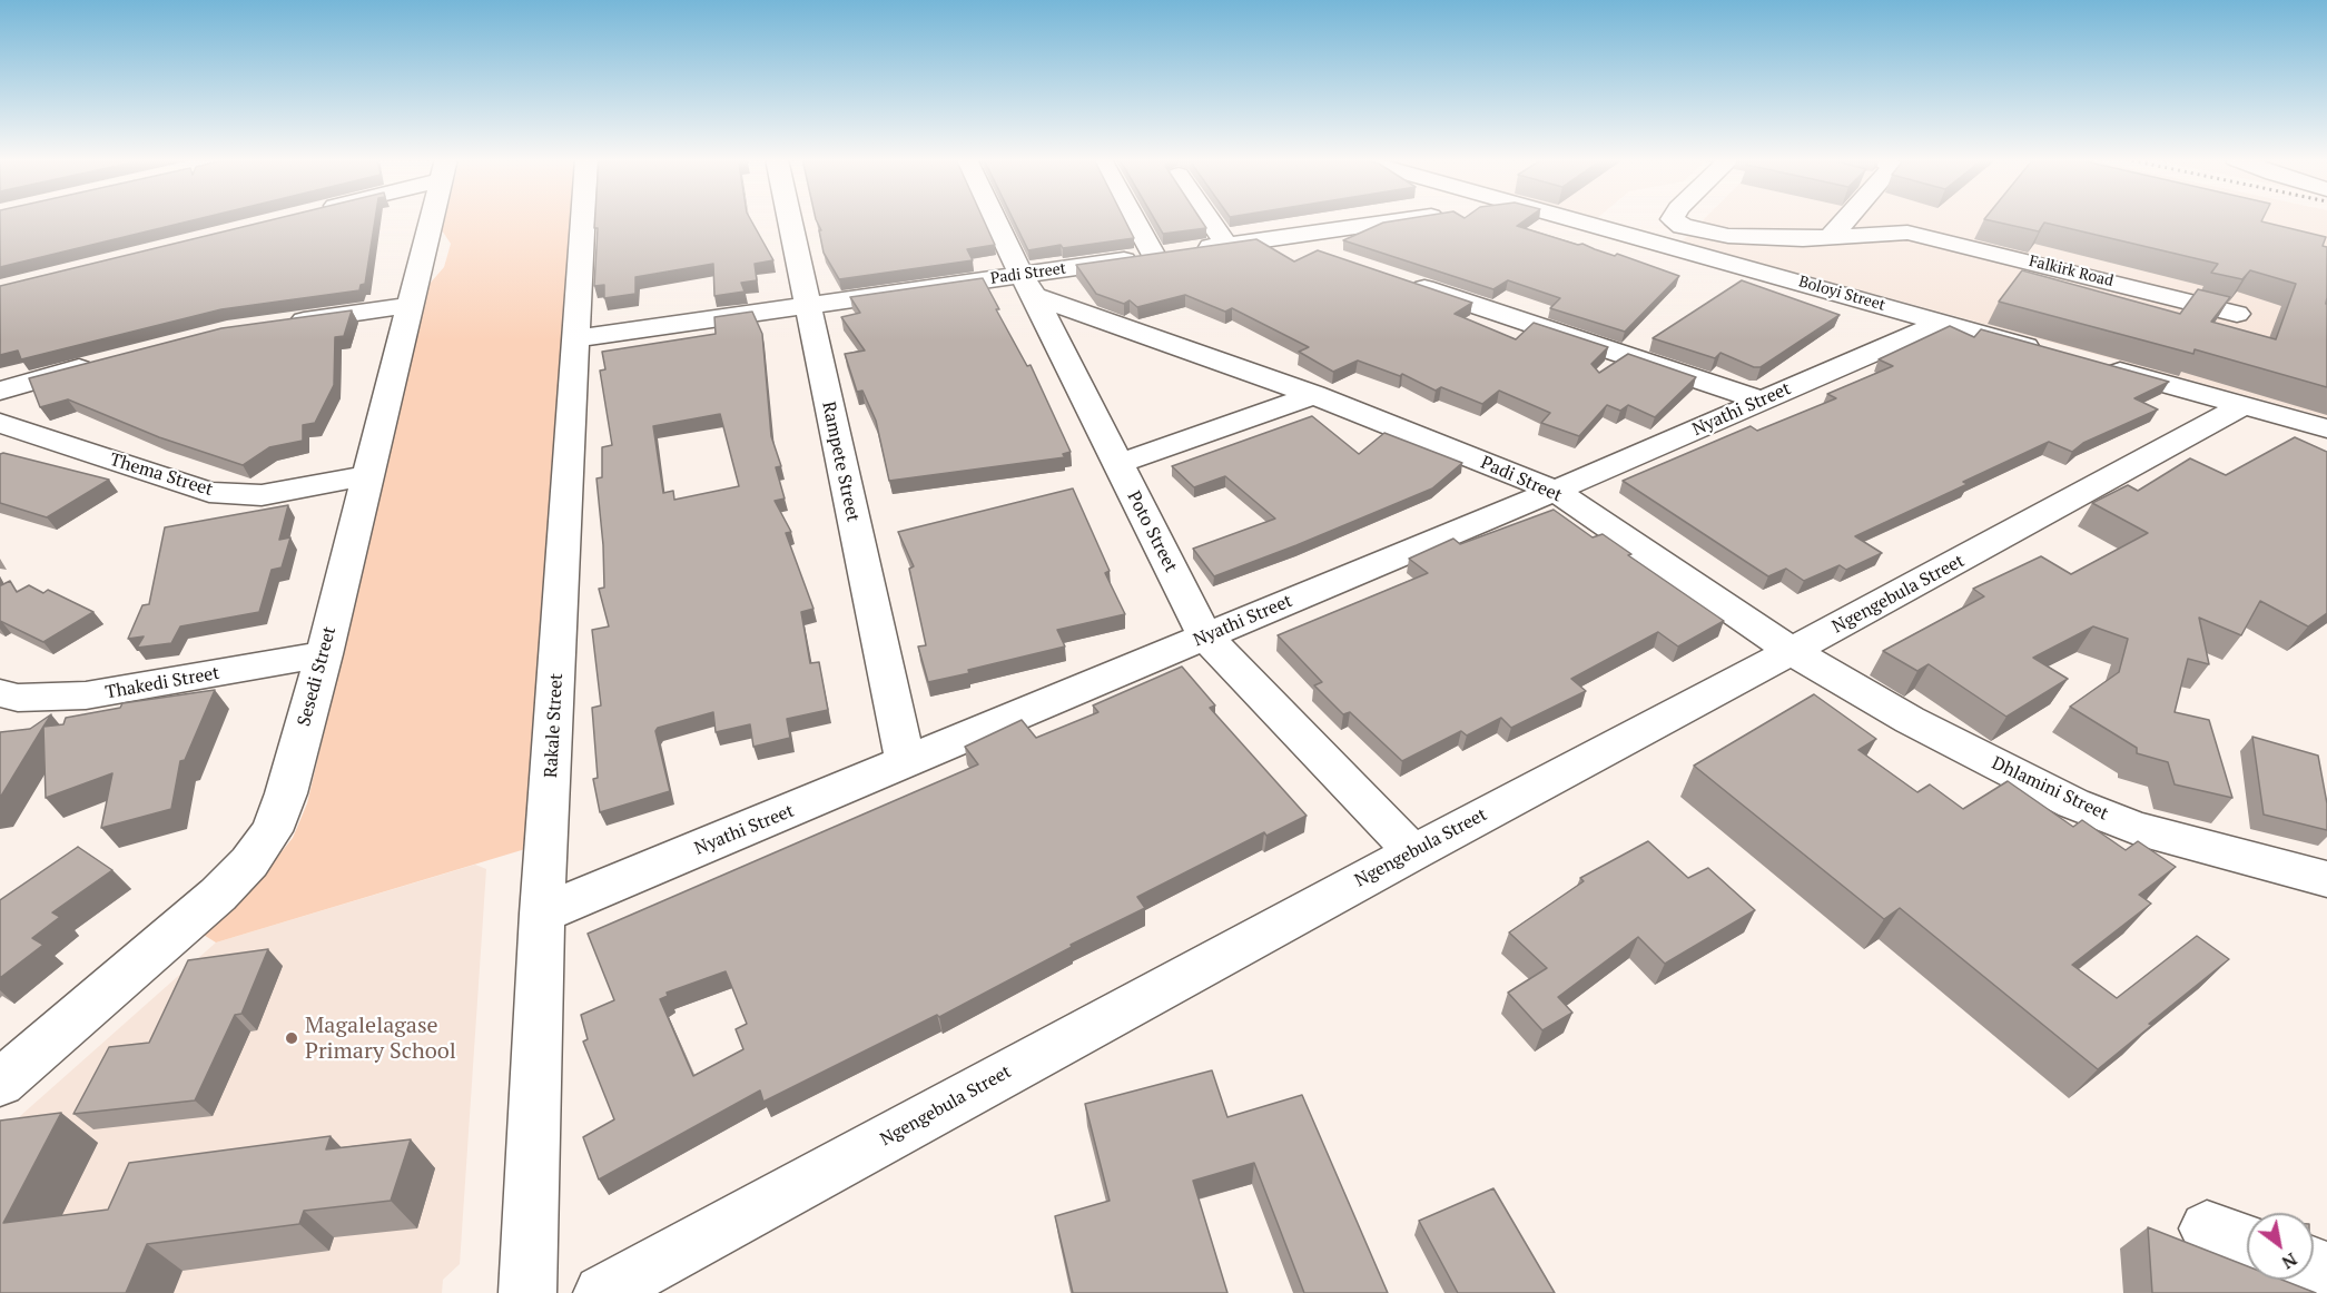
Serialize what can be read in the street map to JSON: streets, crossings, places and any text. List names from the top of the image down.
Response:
{
  "streets": {
    "street": [
      "Falkirk Road",
      "Padi Street",
      "Boloyi Street",
      "Nyathi Street",
      "Rampete Street",
      "Thema Street",
      "Poto Street",
      "Ngengebula Street",
      "Sesedi Street",
      "Thakedi Street",
      "Rakale Street",
      "Dhlamini Street"
    ]
  },
  "crossings": [
    ["Padi Street", "Nyathi Street"],
    ["Padi Street", "Rampete Street"],
    ["Padi Street", "Poto Street"],
    ["Padi Street", "Ngengebula Street"],
    ["Padi Street", "Rakale Street"],
    ["Padi Street", "Dhlamini Street"],
    ["Boloyi Street", "Nyathi Street"],
    ["Nyathi Street", "Rampete Street"],
    ["Nyathi Street", "Poto Street"],
    ["Nyathi Street", "Rakale Street"],
    ["Thema Street", "Sesedi Street"],
    ["Poto Street", "Ngengebula Street"],
    ["Ngengebula Street", "Dhlamini Street"],
    ["Sesedi Street", "Thakedi Street"]
  ],
  "places": ["Magalelagase Primary School"],
  "north": "bottom right"
}
